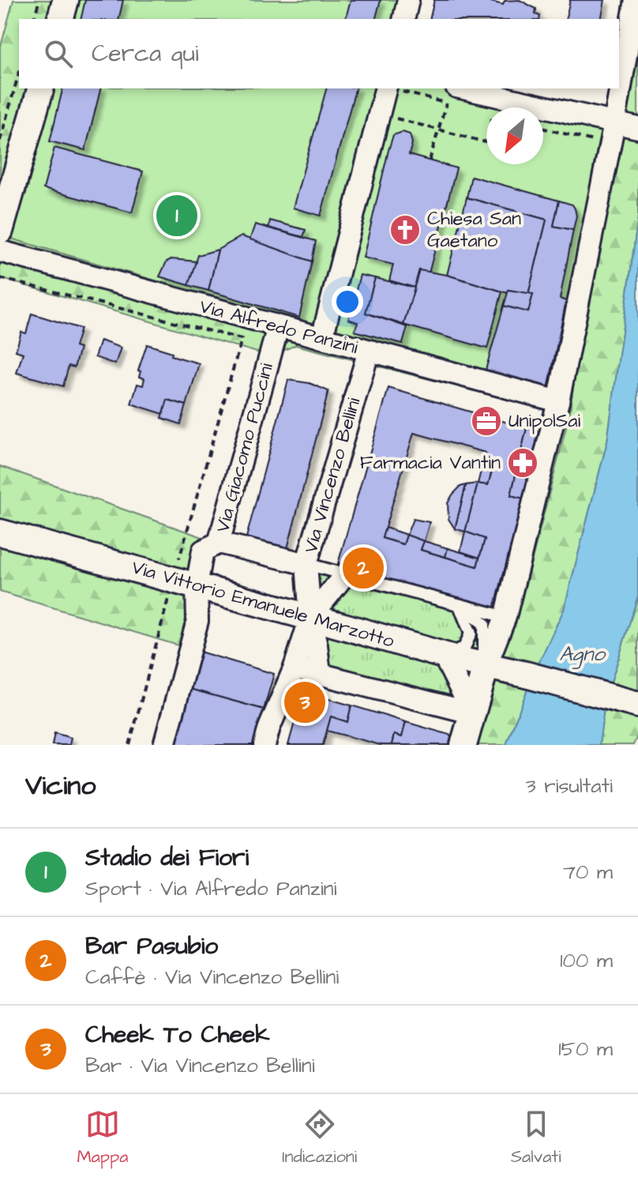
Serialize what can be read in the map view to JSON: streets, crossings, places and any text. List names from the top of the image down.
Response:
{
  "streets": {
    "street": [
      "Via Alfredo Panzini",
      "Via Giacomo Puccini",
      "Via Vincenzo Bellini",
      "Via Vittorio Emanuele Marzotto"
    ]
  },
  "crossings": [
    ["Via Alfredo Panzini", "Via Giacomo Puccini"],
    ["Via Alfredo Panzini", "Via Vincenzo Bellini"],
    ["Via Giacomo Puccini", "Via Vittorio Emanuele Marzotto"],
    ["Via Vincenzo Bellini", "Via Vittorio Emanuele Marzotto"]
  ],
  "water": ["Agno"],
  "places": {
    "church": ["Chiesa San Gaetano"],
    "office": ["UnipolSai"],
    "pharmacy": ["Farmacia Vantin"]
  },
  "north": "bottom left",
  "page": {
    "search": "Cerca qui",
    "pins": ["1", "2", "3"],
    "heading": ["Vicino", "3 risultati"],
    "list": [
      {
        "mark": "1",
        "name": "Stadio dei Fiori",
        "note": "Sport · Via Alfredo Panzini",
        "value": "70 m"
      },
      {
        "mark": "2",
        "name": "Bar Pasubio",
        "note": "Caffè · Via Vincenzo Bellini",
        "value": "100 m"
      },
      {
        "mark": "3",
        "name": "Cheek To Cheek",
        "note": "Bar · Via Vincenzo Bellini",
        "value": "150 m"
      }
    ],
    "nav": ["Mappa", "Indicazioni", "Salvati"]
  }
}
